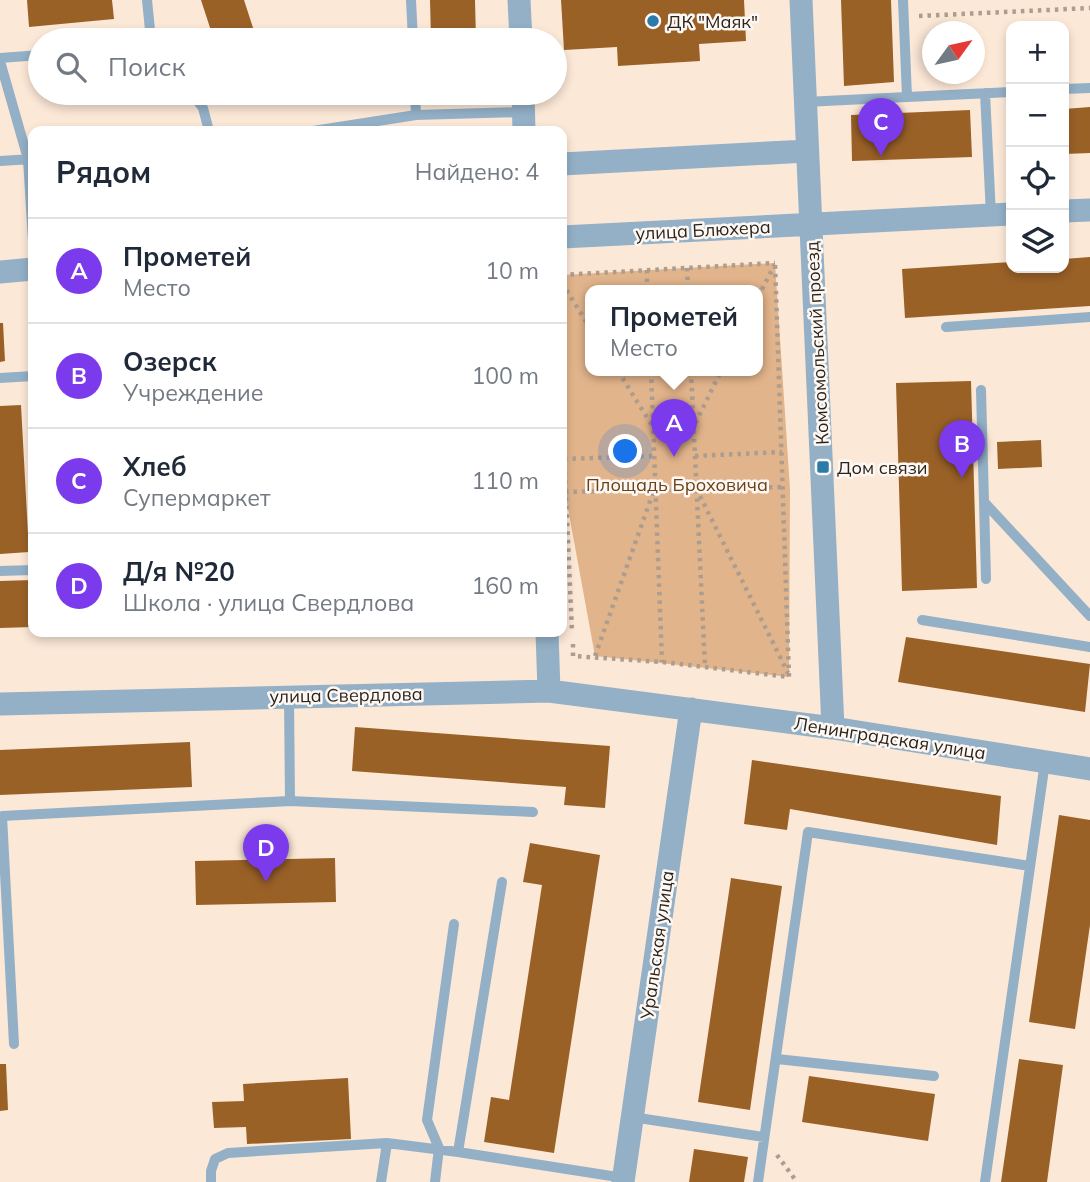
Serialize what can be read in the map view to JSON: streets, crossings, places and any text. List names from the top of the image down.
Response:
{
  "streets": {
    "street": [
      "улица Блюхера",
      "Комсомольский проезд",
      "улица Свердлова",
      "Ленинградская улица",
      "Уральская улица"
    ]
  },
  "crossings": [
    ["улица Блюхера", "Комсомольский проезд"],
    ["Комсомольский проезд", "Ленинградская улица"],
    ["улица Свердлова", "Ленинградская улица"],
    ["улица Свердлова", "Уральская улица"],
    ["Ленинградская улица", "Уральская улица"]
  ],
  "parks": ["Площадь Броховича"],
  "places": {
    "other": ["ДК \"Маяк\""],
    "transit": ["Дом связи"]
  },
  "north": "top right",
  "page": {
    "map_buttons": ["+", "−"],
    "search": "Поиск",
    "pins": [
      "C",
      "A",
      "B",
      "D"
    ],
    "heading": ["Рядом", "Найдено: 4"],
    "list": [
      {
        "mark": "A",
        "name": "Прометей",
        "note": "Место",
        "value": "10 m"
      },
      {
        "mark": "B",
        "name": "Озерск",
        "note": "Учреждение",
        "value": "100 m"
      },
      {
        "mark": "C",
        "name": "Хлеб",
        "note": "Супермаркет",
        "value": "110 m"
      },
      {
        "mark": "D",
        "name": "Д/я №20",
        "note": "Школа · улица Свердлова",
        "value": "160 m"
      }
    ],
    "popup": ["Прометей", "Место"]
  }
}
